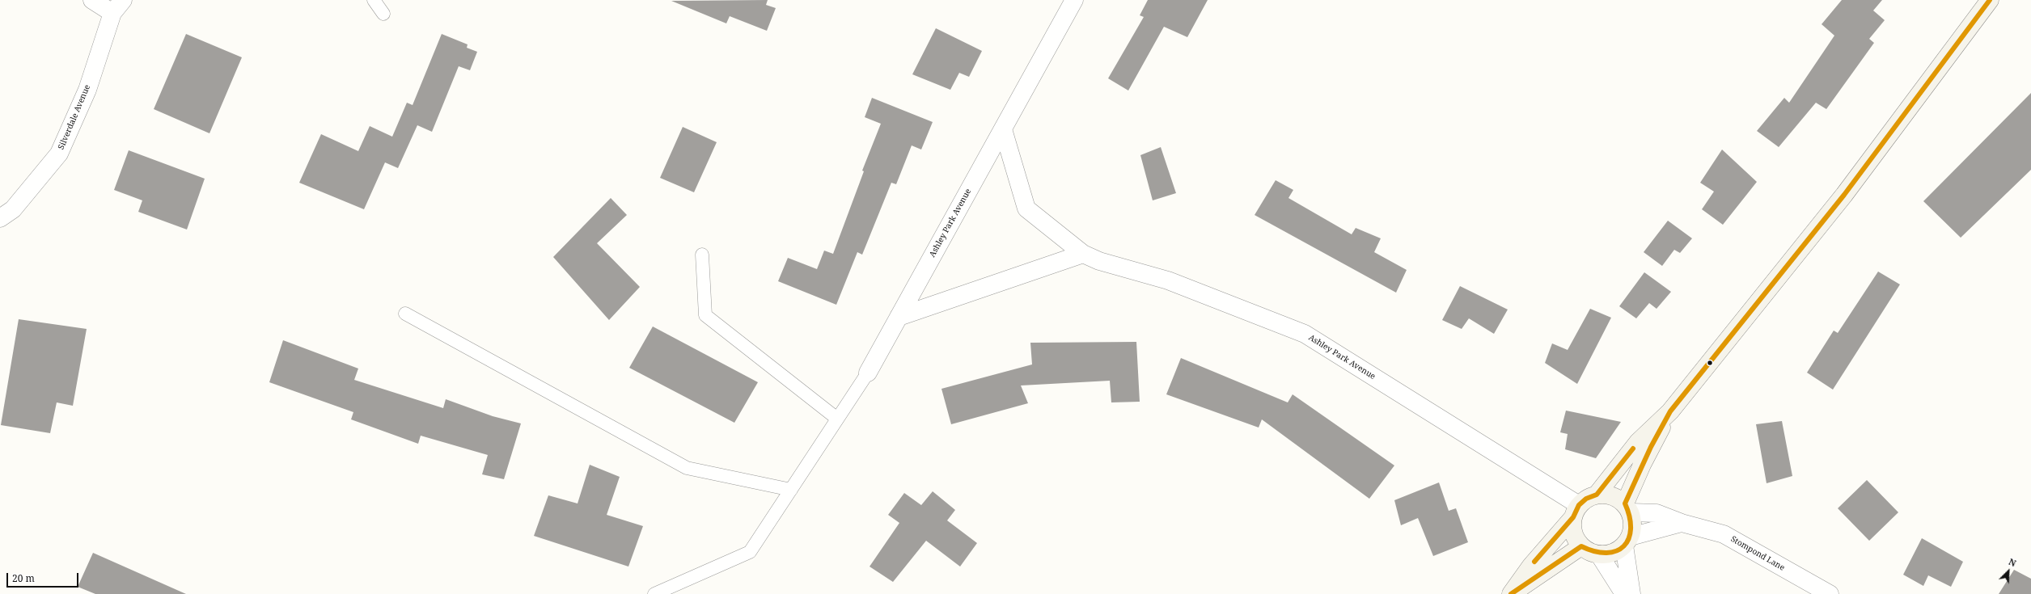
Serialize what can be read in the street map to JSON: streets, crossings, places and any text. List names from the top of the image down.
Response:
{
  "streets": {
    "street": ["Silverdale Avenue", "Ashley Park Avenue", "Stompond Lane"]
  },
  "crossings": [
    ["Ashley Park Avenue", "Stompond Lane"]
  ],
  "scale_bar": "20 m",
  "north": "top right"
}
